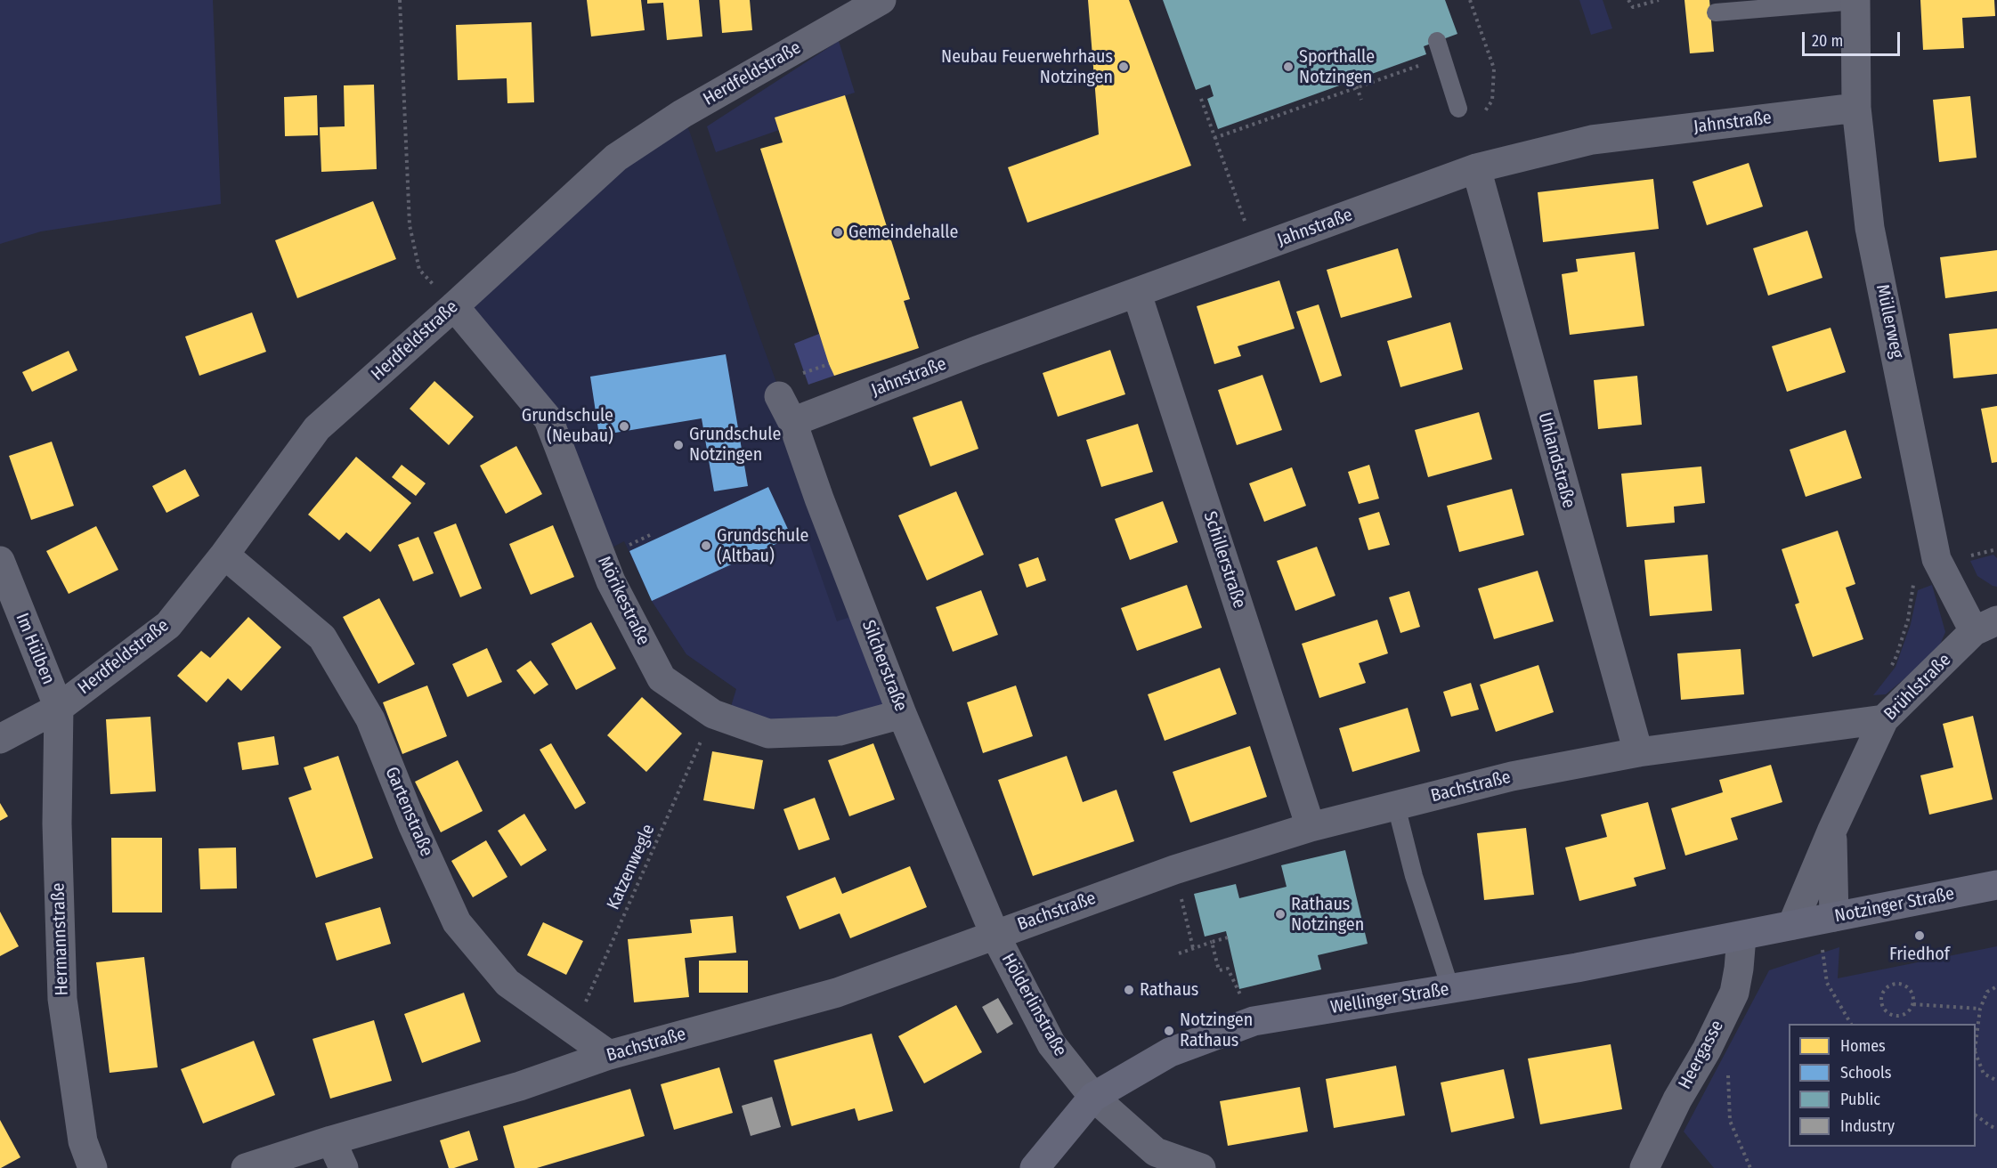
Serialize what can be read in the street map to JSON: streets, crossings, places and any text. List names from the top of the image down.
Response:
{
  "streets": {
    "street": [
      "Herdfeldstraße",
      "Jahnstraße",
      "Müllerweg",
      "Uhlandstraße",
      "Schillerstraße",
      "Mörikestraße",
      "Im Hülben",
      "Silcherstraße",
      "Brühlstraße",
      "Bachstraße",
      "Gartenstraße",
      "Notzinger Straße",
      "Hermannstraße",
      "Wellinger Straße",
      "Hölderlinstraße",
      "Heergasse"
    ],
    "path": ["Katzenwegle"]
  },
  "crossings": [
    ["Herdfeldstraße", "Mörikestraße"],
    ["Herdfeldstraße", "Im Hülben"],
    ["Herdfeldstraße", "Gartenstraße"],
    ["Herdfeldstraße", "Hermannstraße"],
    ["Jahnstraße", "Müllerweg"],
    ["Jahnstraße", "Uhlandstraße"],
    ["Jahnstraße", "Schillerstraße"],
    ["Jahnstraße", "Silcherstraße"],
    ["Müllerweg", "Brühlstraße"],
    ["Uhlandstraße", "Bachstraße"],
    ["Schillerstraße", "Bachstraße"],
    ["Mörikestraße", "Silcherstraße"],
    ["Mörikestraße", "Katzenwegle"],
    ["Im Hülben", "Hermannstraße"],
    ["Silcherstraße", "Bachstraße"],
    ["Silcherstraße", "Hölderlinstraße"],
    ["Brühlstraße", "Bachstraße"],
    ["Brühlstraße", "Notzinger Straße"],
    ["Brühlstraße", "Wellinger Straße"],
    ["Bachstraße", "Gartenstraße"],
    ["Bachstraße", "Hölderlinstraße"],
    ["Gartenstraße", "Katzenwegle"],
    ["Notzinger Straße", "Wellinger Straße"],
    ["Wellinger Straße", "Hölderlinstraße"],
    ["Wellinger Straße", "Heergasse"]
  ],
  "places": [
    "Neubau Feuerwehrhaus Notzingen",
    "Sporthalle Notzingen",
    "Gemeindehalle",
    "Grundschule (Neubau)",
    "Grundschule Notzingen",
    "Grundschule (Altbau)",
    "Rathaus Notzingen",
    "Friedhof",
    "Rathaus",
    "Notzingen Rathaus"
  ],
  "legend": [
    "Homes",
    "Schools",
    "Public",
    "Industry"
  ],
  "scale_bar": "20 m"
}
